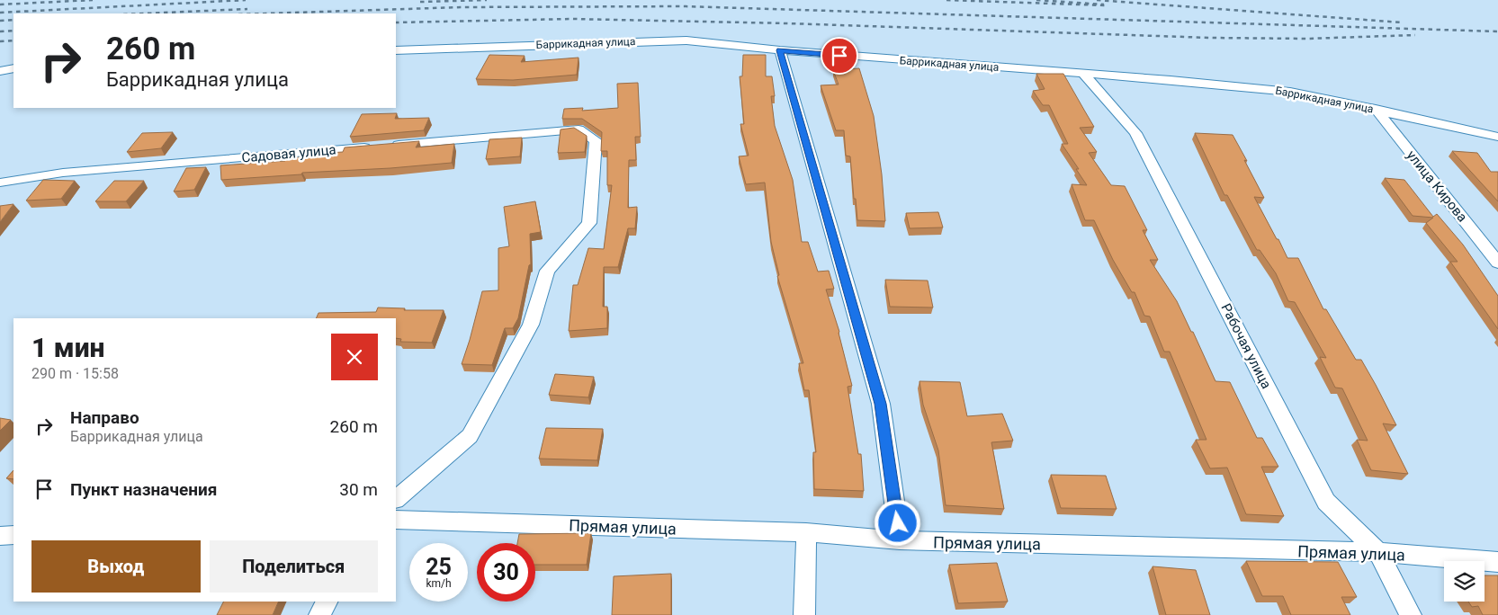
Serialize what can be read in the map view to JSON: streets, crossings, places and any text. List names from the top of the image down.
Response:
{
  "streets": {
    "street": [
      "Баррикадная улица",
      "Садовая улица",
      "улица Кирова",
      "Рабочая улица",
      "Прямая улица"
    ]
  },
  "crossings": [
    ["Баррикадная улица", "улица Кирова"],
    ["Баррикадная улица", "Рабочая улица"],
    ["Рабочая улица", "Прямая улица"]
  ],
  "page": {
    "turn": ["260 m", "Баррикадная улица"],
    "heading": ["1 мин", "290 m · 15:58"],
    "list": [
      {
        "name": "Направо",
        "note": "Баррикадная улица",
        "value": "260 m"
      },
      {
        "name": "Пункт назначения",
        "value": "30 m"
      }
    ],
    "buttons": ["Выход", "Поделиться"],
    "speed": "25 km/h",
    "limit": "30"
  }
}
